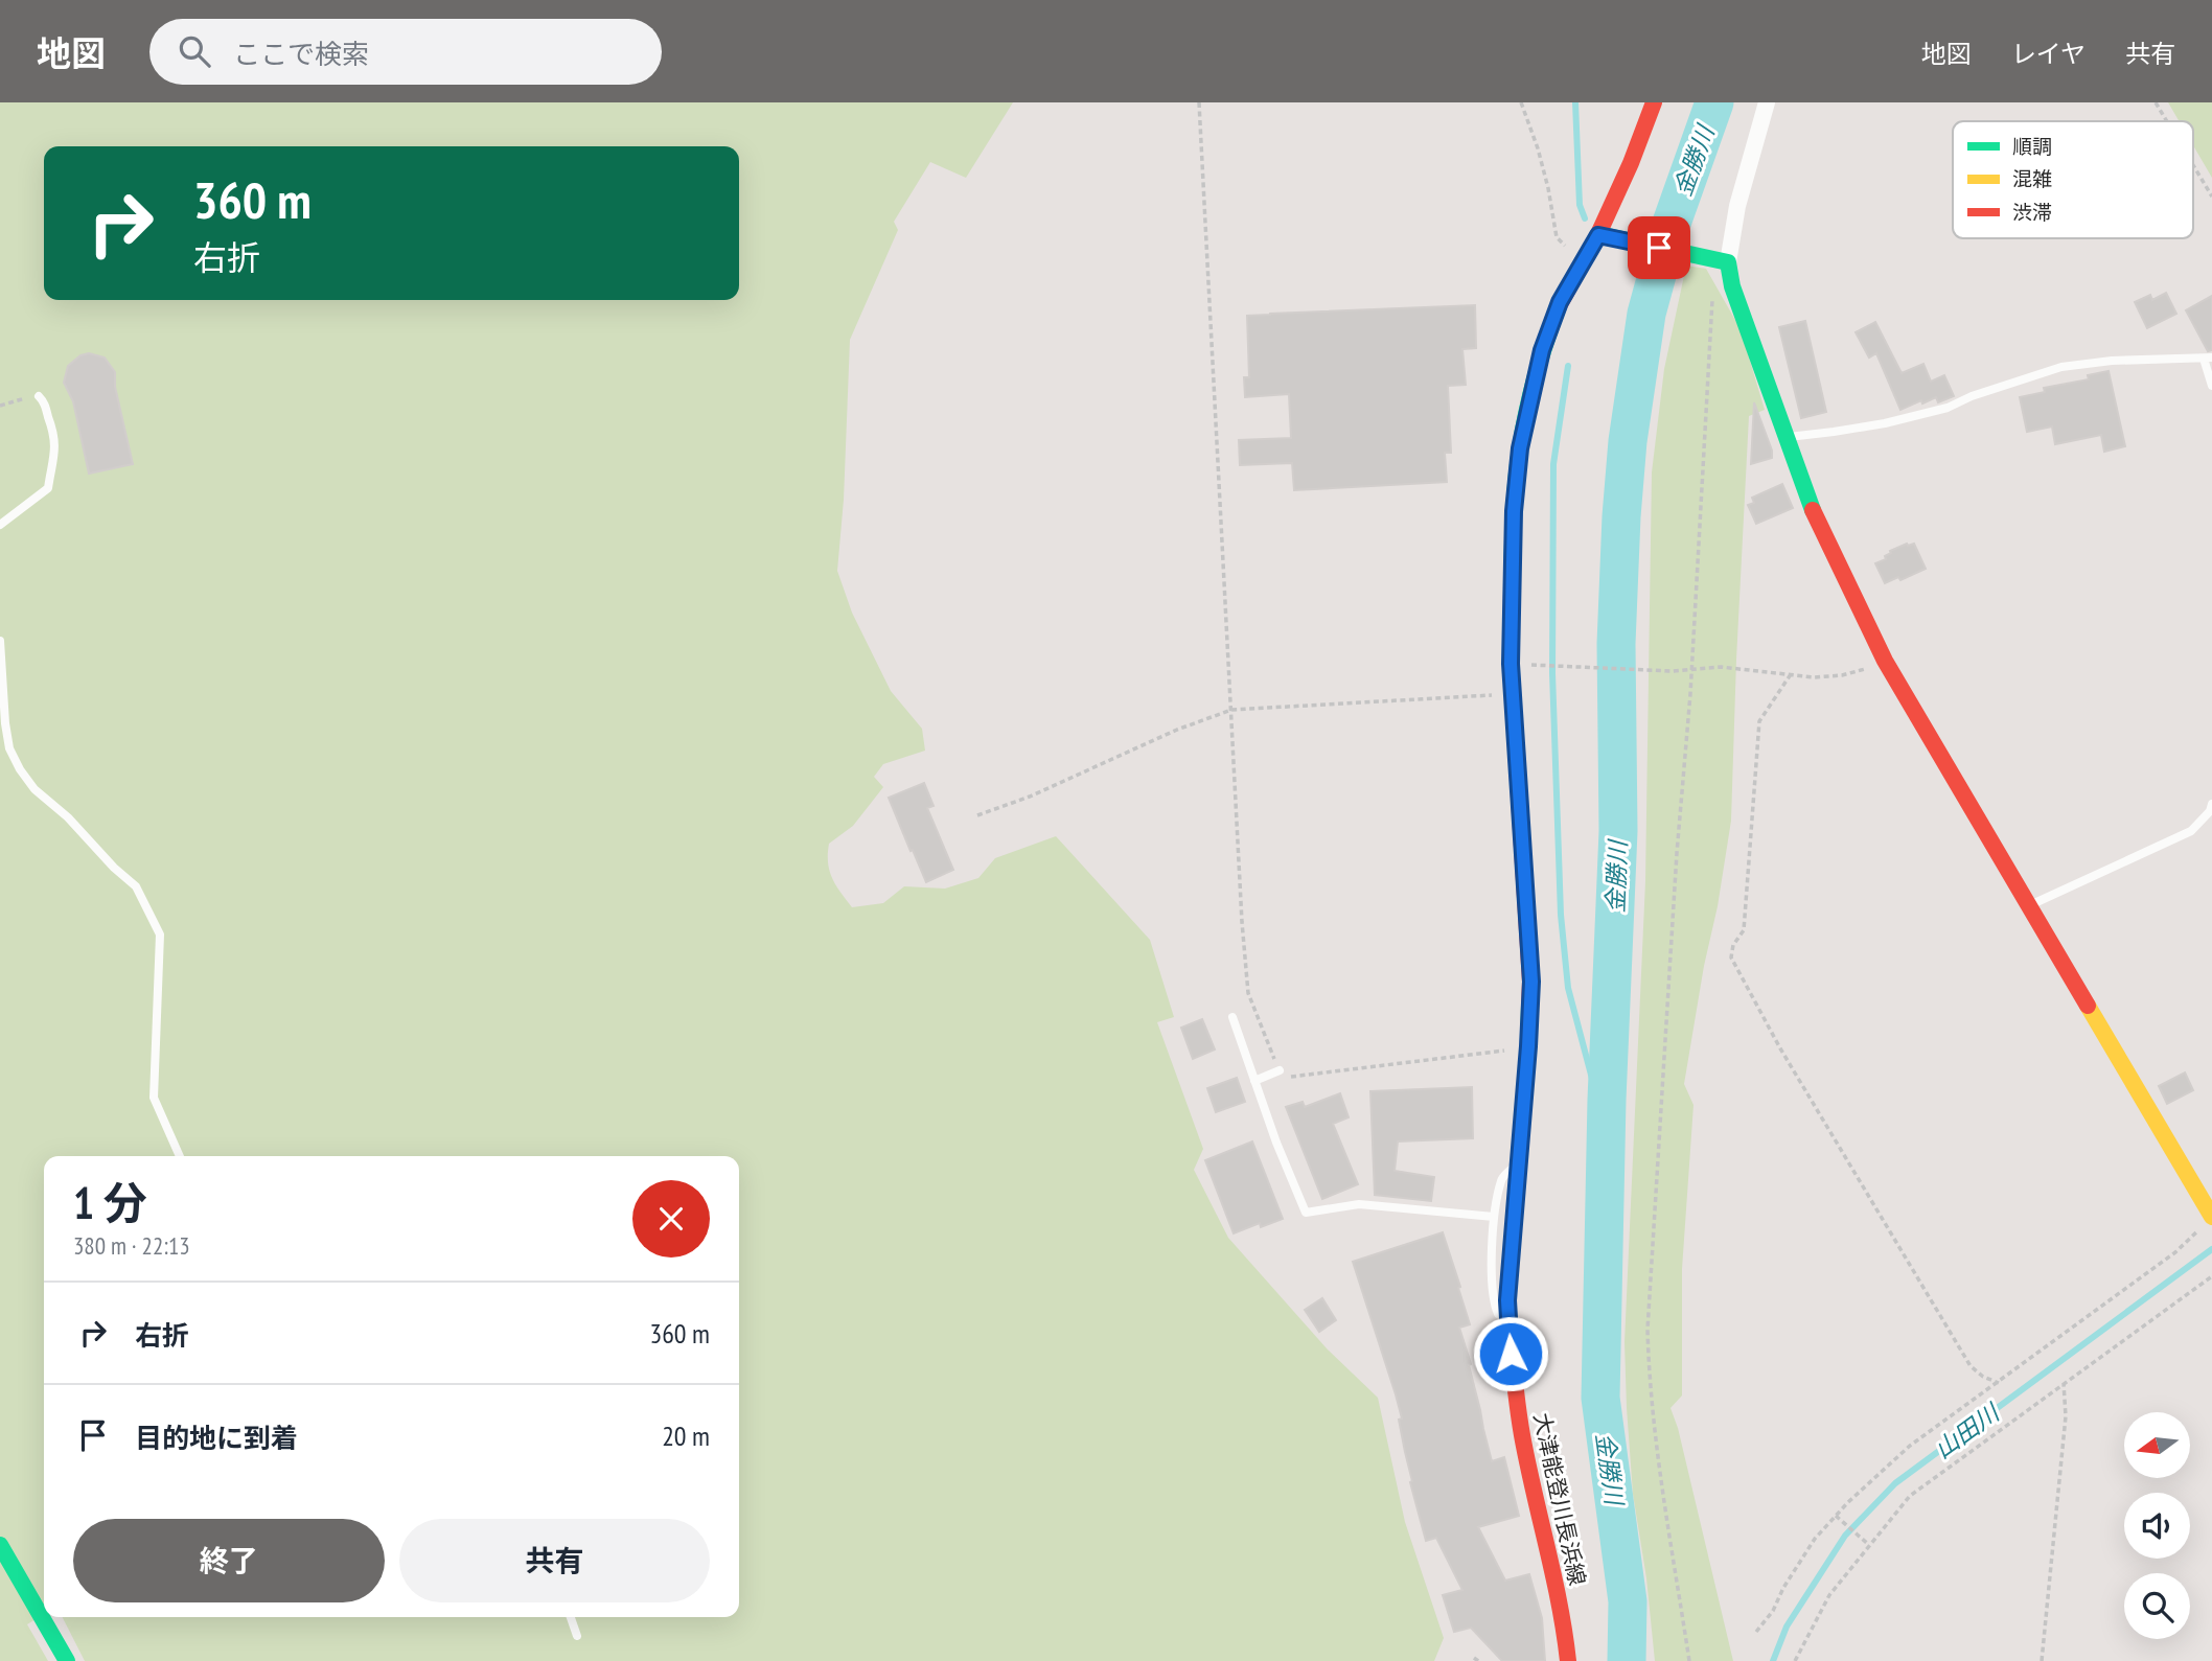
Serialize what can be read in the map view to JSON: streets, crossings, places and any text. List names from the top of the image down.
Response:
{
  "streets": {
    "main road": ["大津能登川長浜線"]
  },
  "water": ["金勝川", "山田川"],
  "legend": ["順調", "混雑", "渋滞"],
  "north": "left",
  "page": {
    "header": "地図",
    "search": "ここで検索",
    "nav": ["地図", "レイヤ", "共有"],
    "turn": ["360 m", "右折"],
    "heading": ["1 分", "380 m · 22:13"],
    "list": [
      {
        "name": "右折",
        "value": "360 m"
      },
      {
        "name": "目的地に到着",
        "value": "20 m"
      }
    ],
    "buttons": ["終了", "共有"]
  }
}
